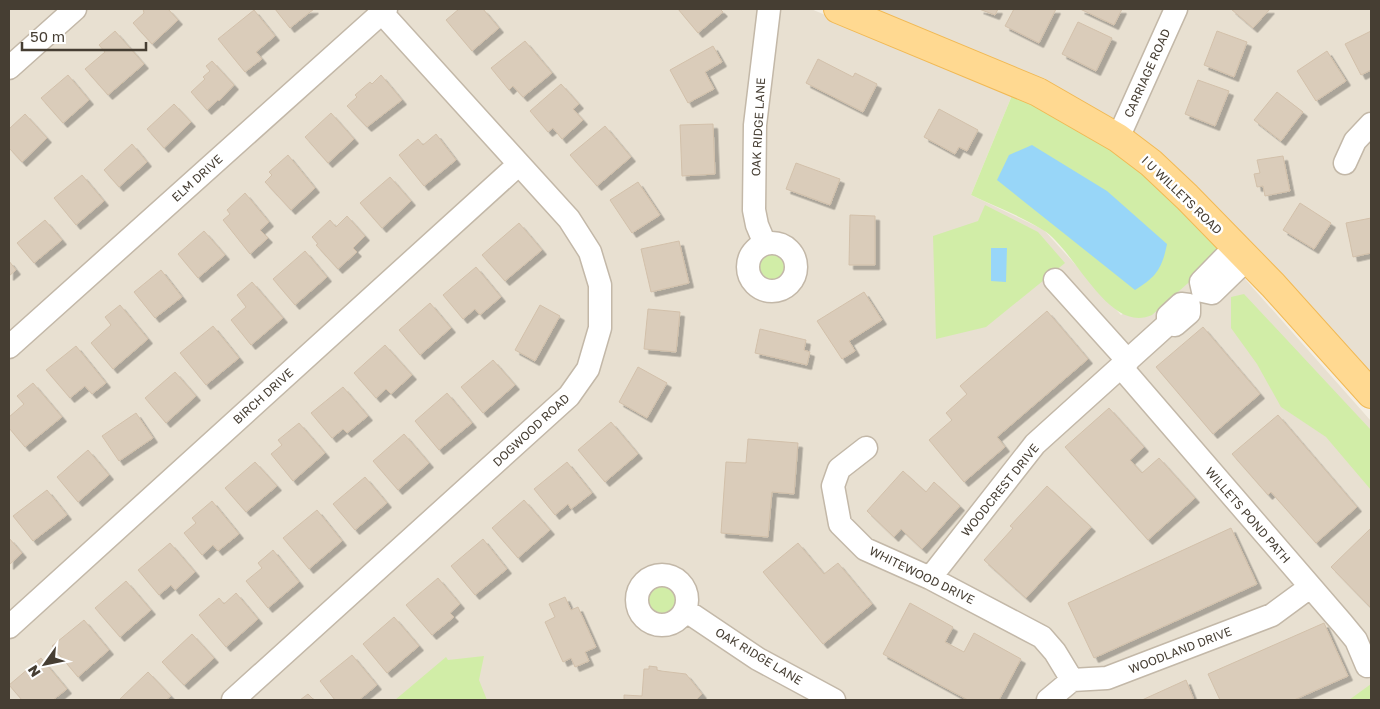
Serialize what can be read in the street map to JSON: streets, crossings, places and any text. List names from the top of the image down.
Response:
{
  "streets": {
    "main road": ["I U WILLETS ROAD"],
    "street": [
      "CARRIAGE ROAD",
      "OAK RIDGE LANE",
      "ELM DRIVE",
      "BIRCH DRIVE",
      "DOGWOOD ROAD",
      "WOODCREST DRIVE",
      "WILLETS POND PATH",
      "WHITEWOOD DRIVE",
      "WOODLAND DRIVE"
    ]
  },
  "crossings": [
    ["CARRIAGE ROAD", "I U WILLETS ROAD"],
    ["ELM DRIVE", "DOGWOOD ROAD"],
    ["I U WILLETS ROAD", "WOODCREST DRIVE"],
    ["BIRCH DRIVE", "DOGWOOD ROAD"],
    ["WOODCREST DRIVE", "WILLETS POND PATH"],
    ["WOODCREST DRIVE", "WHITEWOOD DRIVE"],
    ["WILLETS POND PATH", "WOODLAND DRIVE"],
    ["WHITEWOOD DRIVE", "WOODLAND DRIVE"]
  ],
  "scale_bar": "50 m",
  "north": "bottom left"
}
